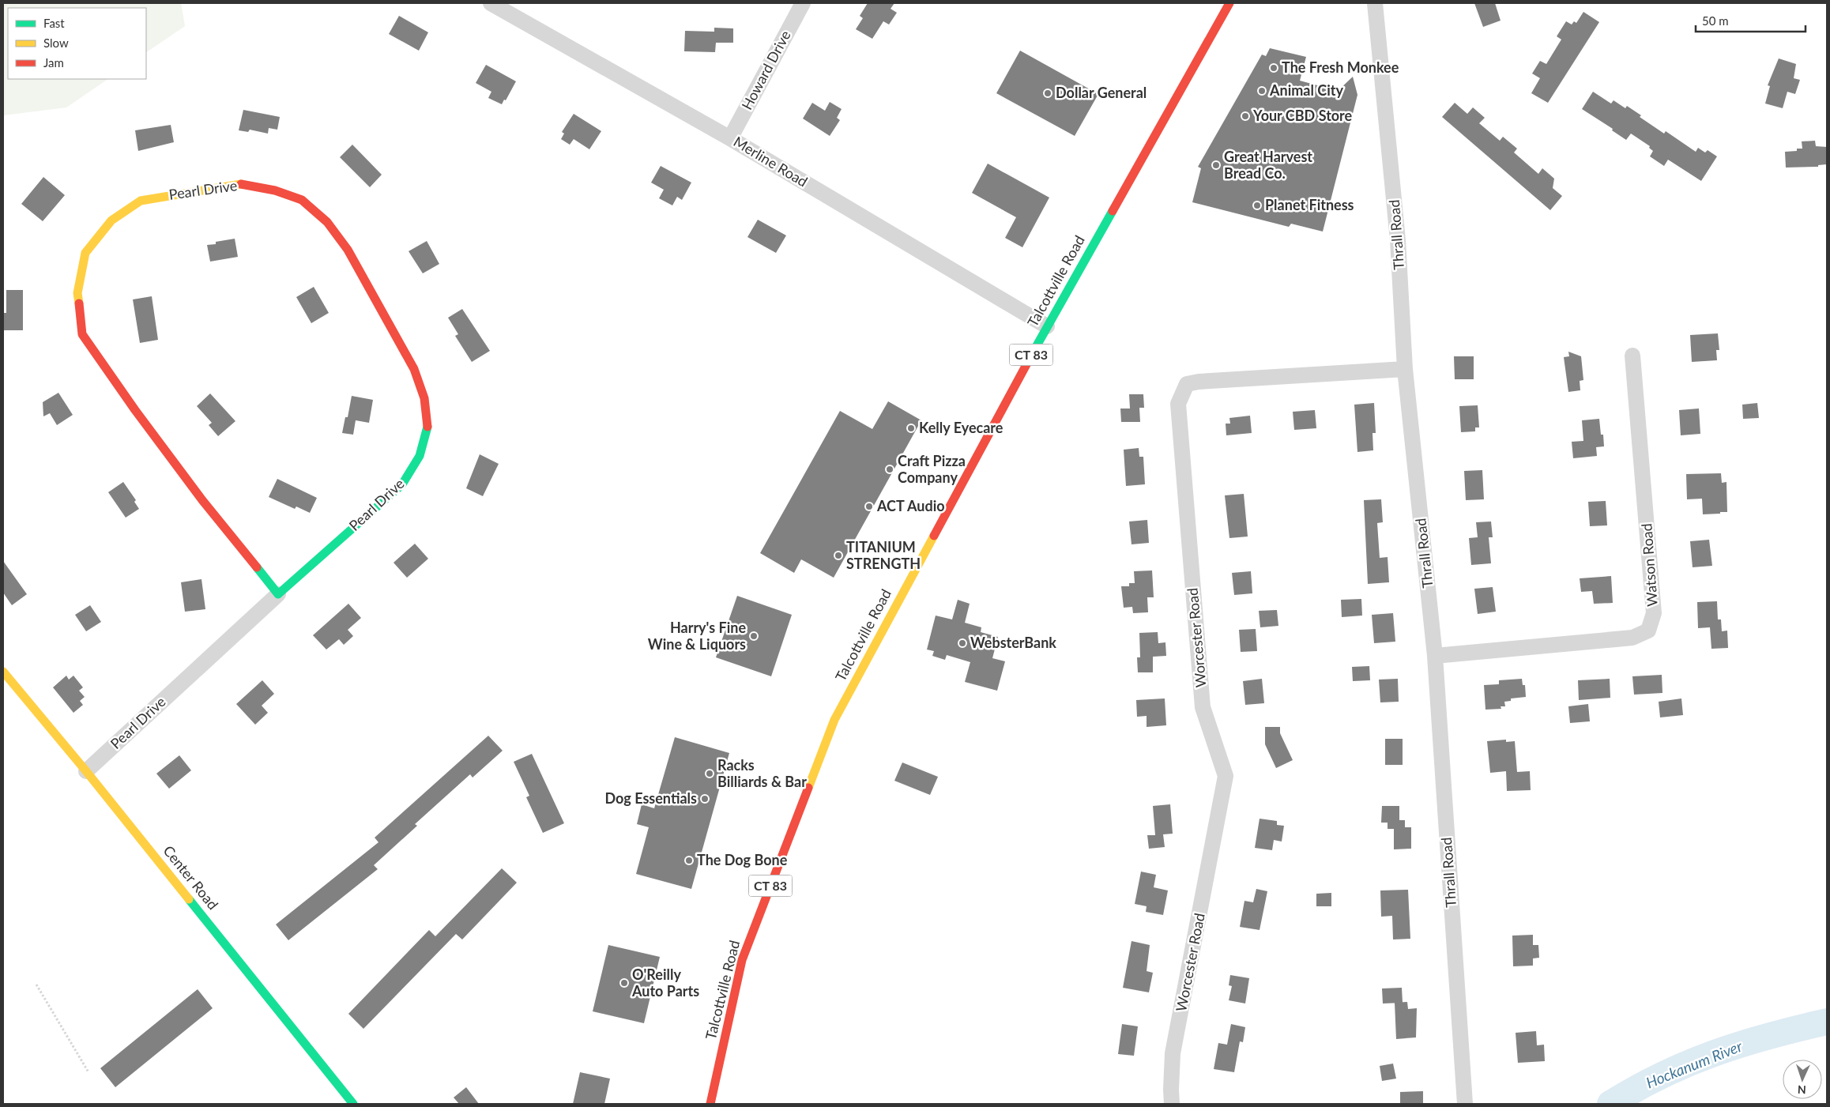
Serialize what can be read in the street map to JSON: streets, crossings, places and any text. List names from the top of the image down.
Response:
{
  "streets": {
    "street": [
      "Howard Drive",
      "Merline Road",
      "Pearl Drive",
      "Thrall Road",
      "Talcottville Road",
      "CT 83",
      "Watson Road",
      "Worcester Road",
      "Center Road"
    ]
  },
  "crossings": [
    ["Howard Drive", "Merline Road"],
    ["Merline Road", "Talcottville Road"],
    ["Pearl Drive", "Center Road"],
    ["Thrall Road", "Watson Road"],
    ["Thrall Road", "Worcester Road"]
  ],
  "water": ["Hockanum River"],
  "places": [
    "The Fresh Monkee",
    "Animal City",
    "Dollar General",
    "Your CBD Store",
    "Great Harvest Bread Co.",
    "Planet Fitness",
    "Kelly Eyecare",
    "Craft Pizza Company",
    "ACT Audio",
    "TITANIUM STRENGTH",
    "Harry's Fine Wine & Liquors",
    "WebsterBank",
    "Racks Billiards & Bar",
    "Dog Essentials",
    "The Dog Bone",
    "O'Reilly Auto Parts"
  ],
  "legend": ["Fast", "Slow", "Jam"],
  "scale_bar": "50 m",
  "north": "bottom"
}
